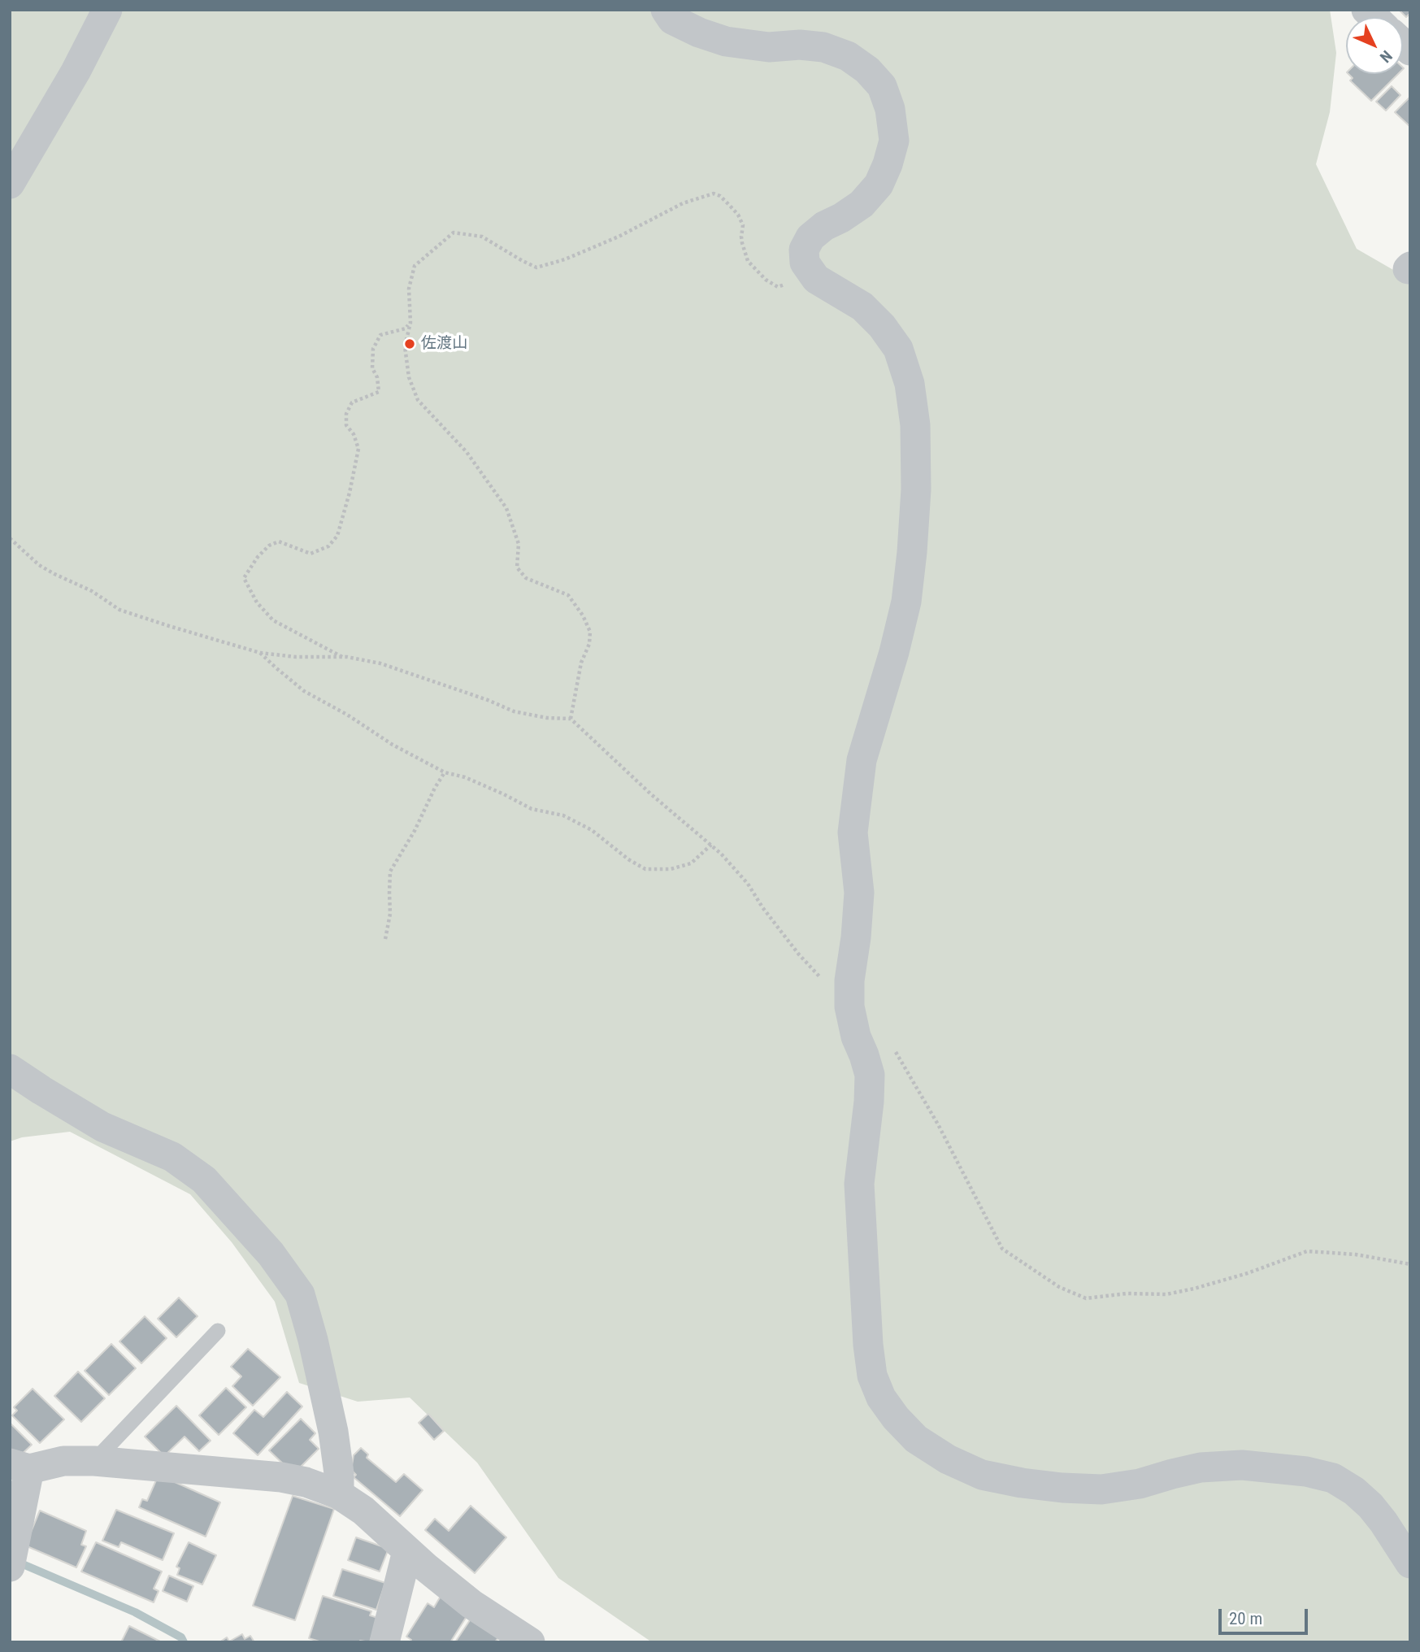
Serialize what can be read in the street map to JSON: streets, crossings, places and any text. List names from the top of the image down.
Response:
{
  "places": ["佐渡山"],
  "scale_bar": "20 m",
  "north": "bottom right"
}
